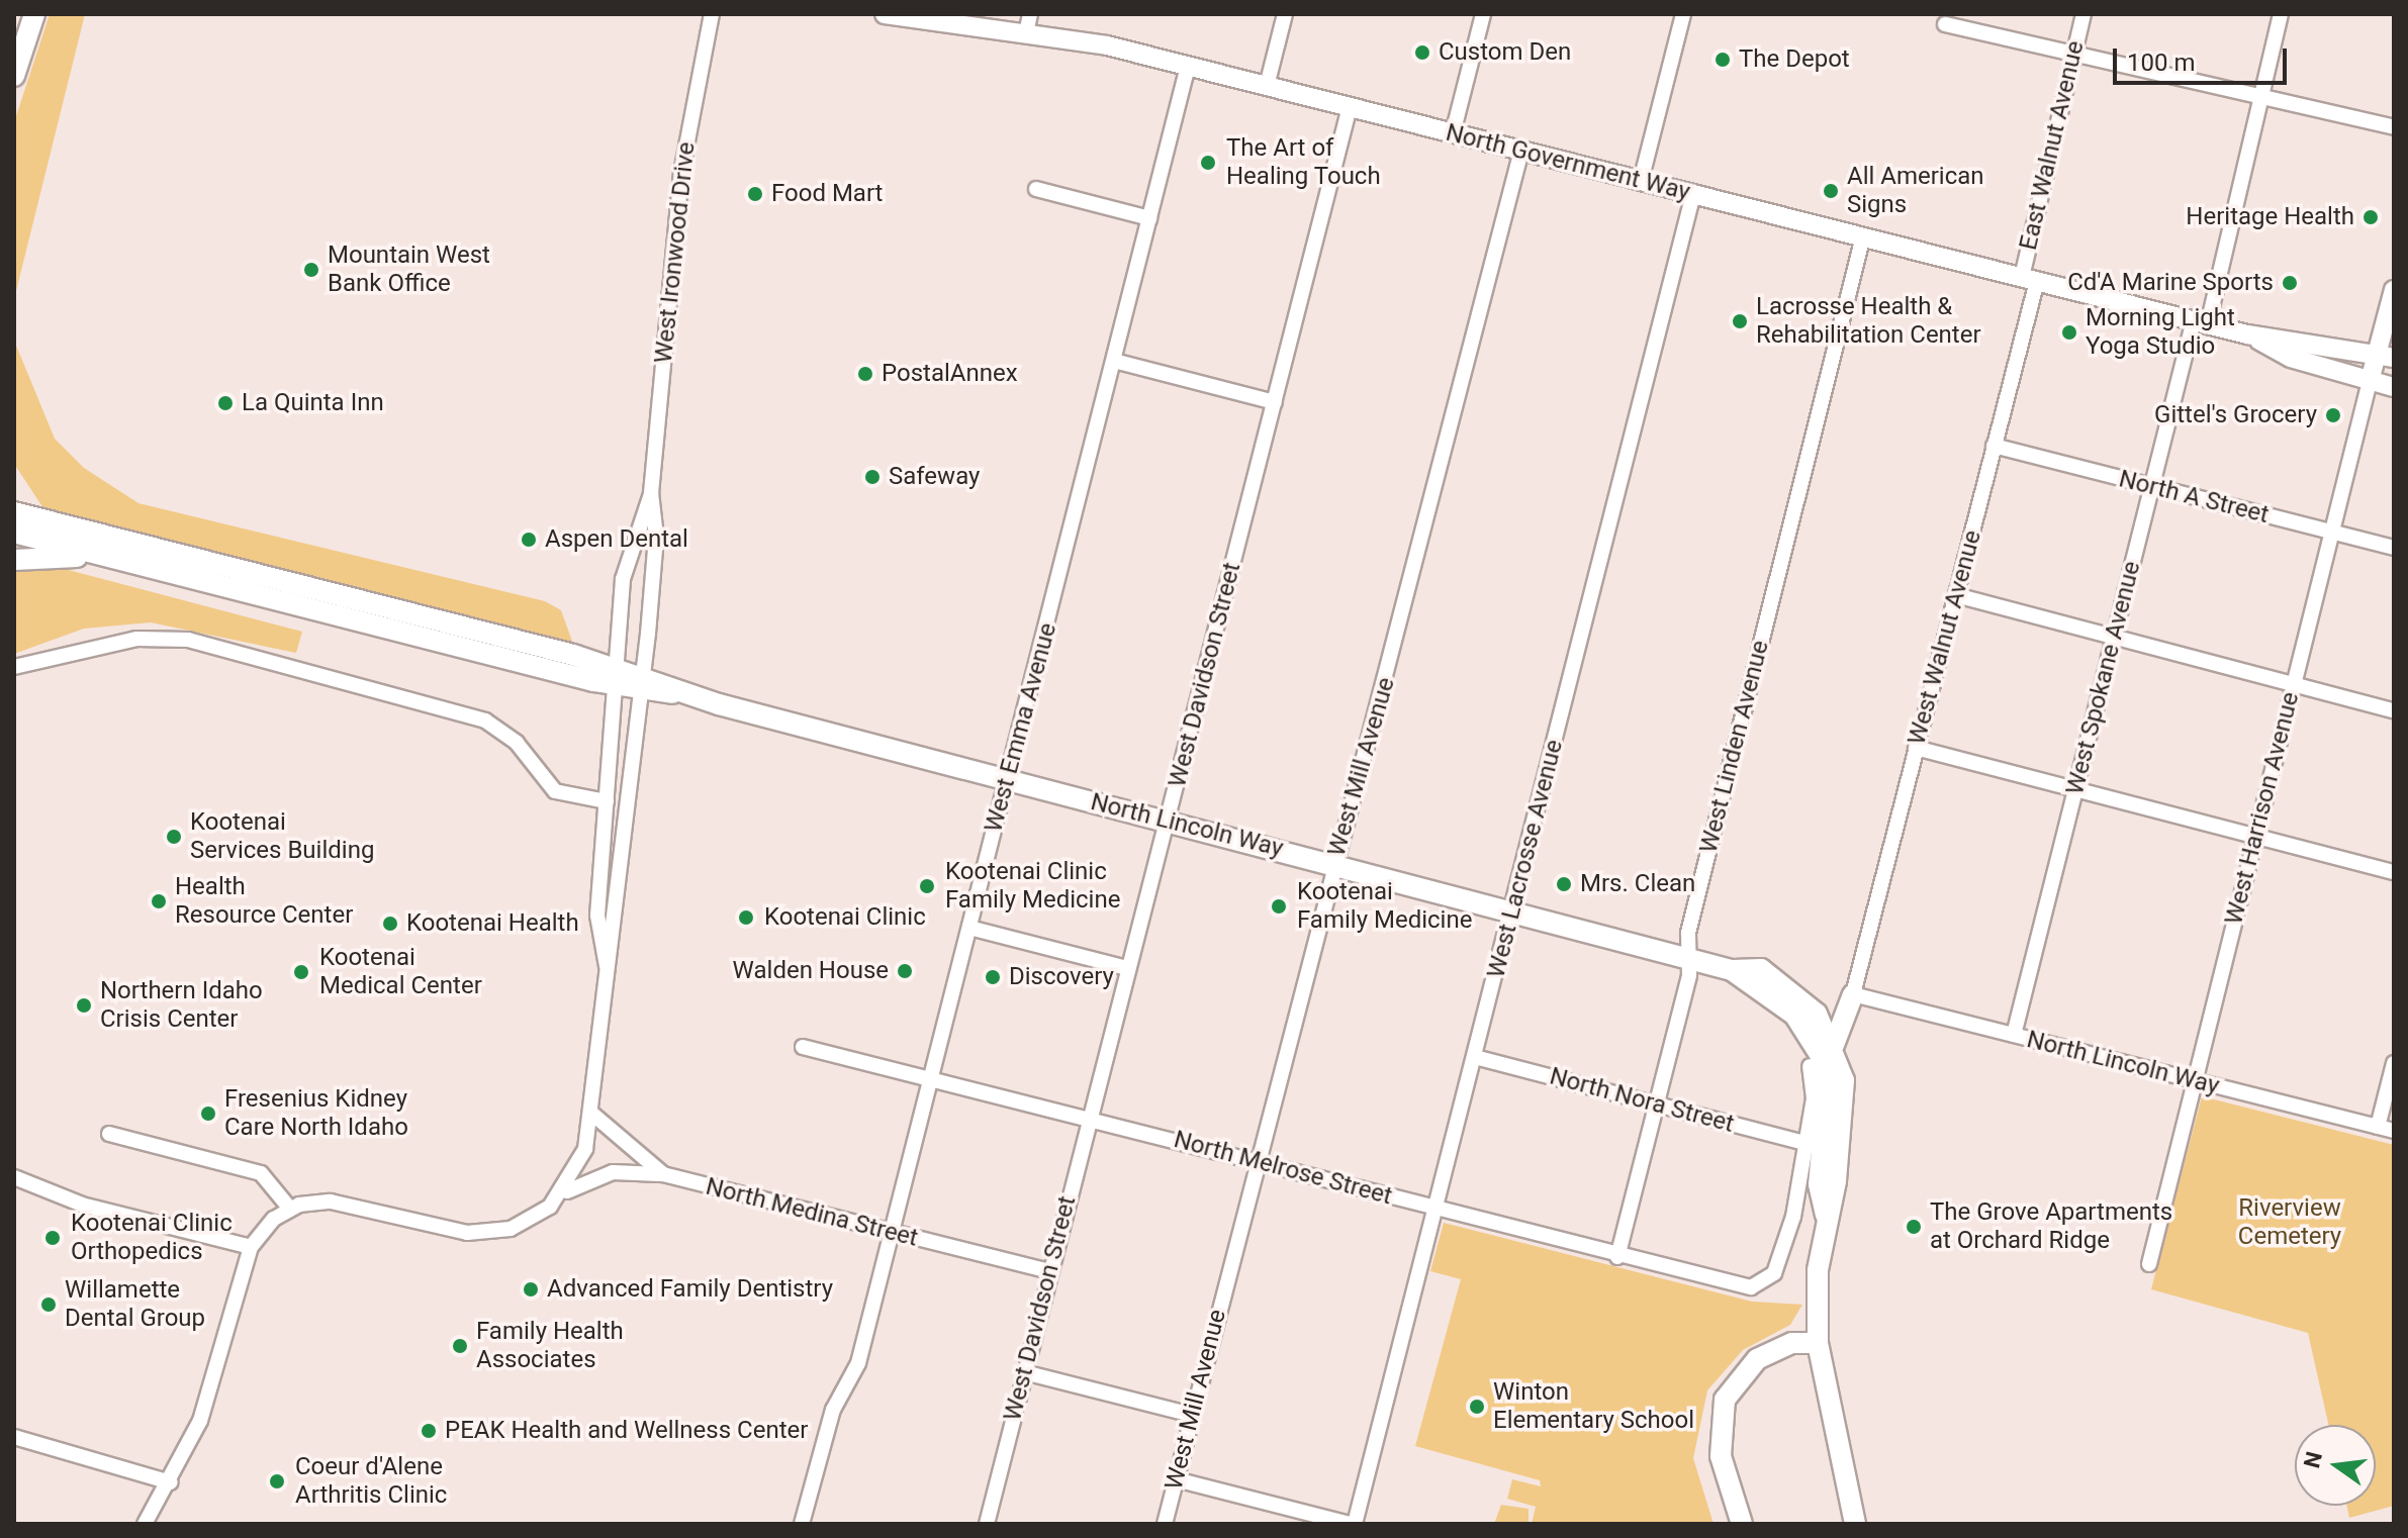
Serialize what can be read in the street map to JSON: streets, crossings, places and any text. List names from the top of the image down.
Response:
{
  "streets": {
    "highway": ["North Lincoln Way"],
    "main road": ["North Government Way", "West Harrison Avenue"],
    "street": [
      "East Walnut Avenue",
      "West Ironwood Drive",
      "North A Street",
      "West Walnut Avenue",
      "West Davidson Street",
      "West Spokane Avenue",
      "West Emma Avenue",
      "West Linden Avenue",
      "West Mill Avenue",
      "West Lacrosse Avenue",
      "North Nora Street",
      "North Melrose Street",
      "North Medina Street"
    ]
  },
  "crossings": [
    ["East Walnut Avenue", "North Government Way"],
    ["East Walnut Avenue", "West Walnut Avenue"],
    ["North Government Way", "West Walnut Avenue"],
    ["North Government Way", "West Davidson Street"],
    ["North Government Way", "West Spokane Avenue"],
    ["North Government Way", "West Emma Avenue"],
    ["North Government Way", "West Linden Avenue"],
    ["North Government Way", "West Mill Avenue"],
    ["North Government Way", "West Harrison Avenue"],
    ["North Government Way", "West Lacrosse Avenue"],
    ["West Ironwood Drive", "North Lincoln Way"],
    ["West Ironwood Drive", "North Medina Street"],
    ["North A Street", "West Walnut Avenue"],
    ["North A Street", "West Spokane Avenue"],
    ["North A Street", "West Harrison Avenue"],
    ["West Walnut Avenue", "North Lincoln Way"],
    ["West Davidson Street", "North Lincoln Way"],
    ["West Davidson Street", "North Melrose Street"],
    ["West Davidson Street", "North Medina Street"],
    ["West Spokane Avenue", "North Lincoln Way"],
    ["West Emma Avenue", "North Lincoln Way"],
    ["West Emma Avenue", "North Melrose Street"],
    ["West Emma Avenue", "North Medina Street"],
    ["West Linden Avenue", "North Lincoln Way"],
    ["West Linden Avenue", "North Nora Street"],
    ["West Linden Avenue", "North Melrose Street"],
    ["West Mill Avenue", "North Lincoln Way"],
    ["West Mill Avenue", "North Melrose Street"],
    ["West Harrison Avenue", "North Lincoln Way"],
    ["North Lincoln Way", "West Lacrosse Avenue"],
    ["West Lacrosse Avenue", "North Nora Street"],
    ["West Lacrosse Avenue", "North Melrose Street"],
    ["North Nora Street", "North Melrose Street"]
  ],
  "parks": ["Riverview Cemetery"],
  "places": [
    "Custom Den",
    "The Depot",
    "The Art of Healing Touch",
    "All American Signs",
    "Food Mart",
    "Heritage Health",
    "Mountain West Bank Office",
    "Cd'A Marine Sports",
    "Lacrosse Health & Rehabilitation Center",
    "Morning Light Yoga Studio",
    "PostalAnnex",
    "La Quinta Inn",
    "Gittel's Grocery",
    "Safeway",
    "Aspen Dental",
    "Kootenai Services Building",
    "Mrs. Clean",
    "Kootenai Clinic Family Medicine",
    "Health Resource Center",
    "Kootenai Family Medicine",
    "Kootenai Clinic",
    "Kootenai Health",
    "Walden House",
    "Kootenai Medical Center",
    "Discovery",
    "Northern Idaho Crisis Center",
    "Fresenius Kidney Care North Idaho",
    "The Grove Apartments at Orchard Ridge",
    "Kootenai Clinic Orthopedics",
    "Advanced Family Dentistry",
    "Willamette Dental Group",
    "Family Health Associates",
    "Winton Elementary School",
    "PEAK Health and Wellness Center",
    "Coeur d'Alene Arthritis Clinic"
  ],
  "scale_bar": "100 m",
  "north": "left"
}
